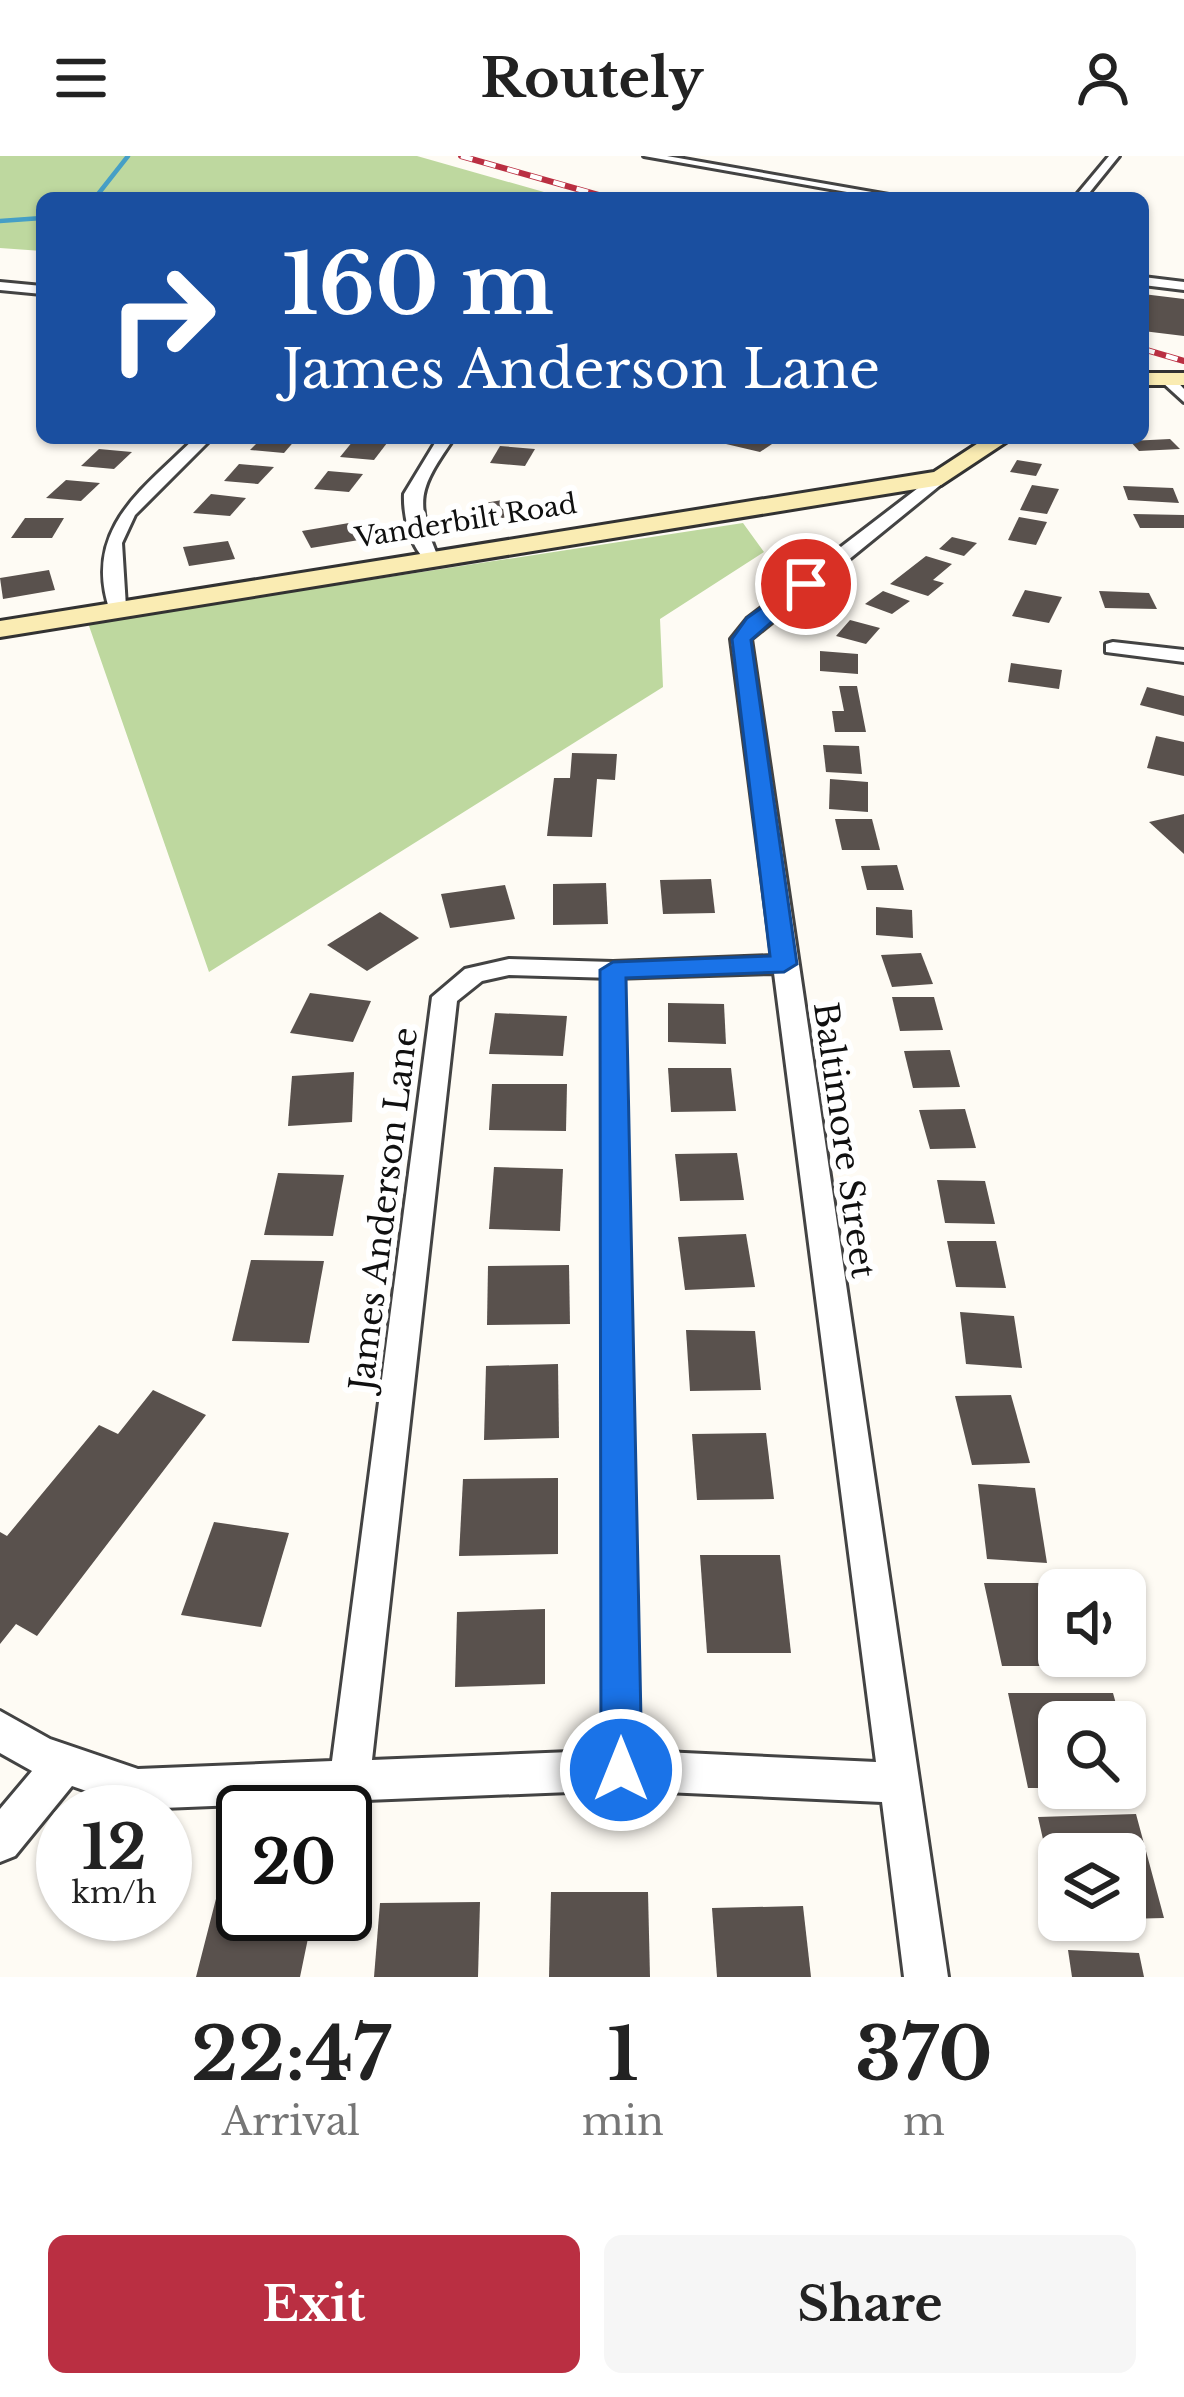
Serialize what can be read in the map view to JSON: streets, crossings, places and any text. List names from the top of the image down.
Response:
{
  "streets": {
    "street": ["Vanderbilt Road", "Baltimore Street", "James Anderson Lane"]
  },
  "crossings": [
    ["Vanderbilt Road", "Baltimore Street"],
    ["Baltimore Street", "James Anderson Lane"]
  ],
  "page": {
    "header": "Routely",
    "turn": ["160 m", "James Anderson Lane"],
    "speed": "12 km/h",
    "limit": "20",
    "eta": [
      "22:47",
      "Arrival",
      "1",
      "min",
      "370",
      "m"
    ],
    "buttons": ["Exit", "Share"]
  }
}
